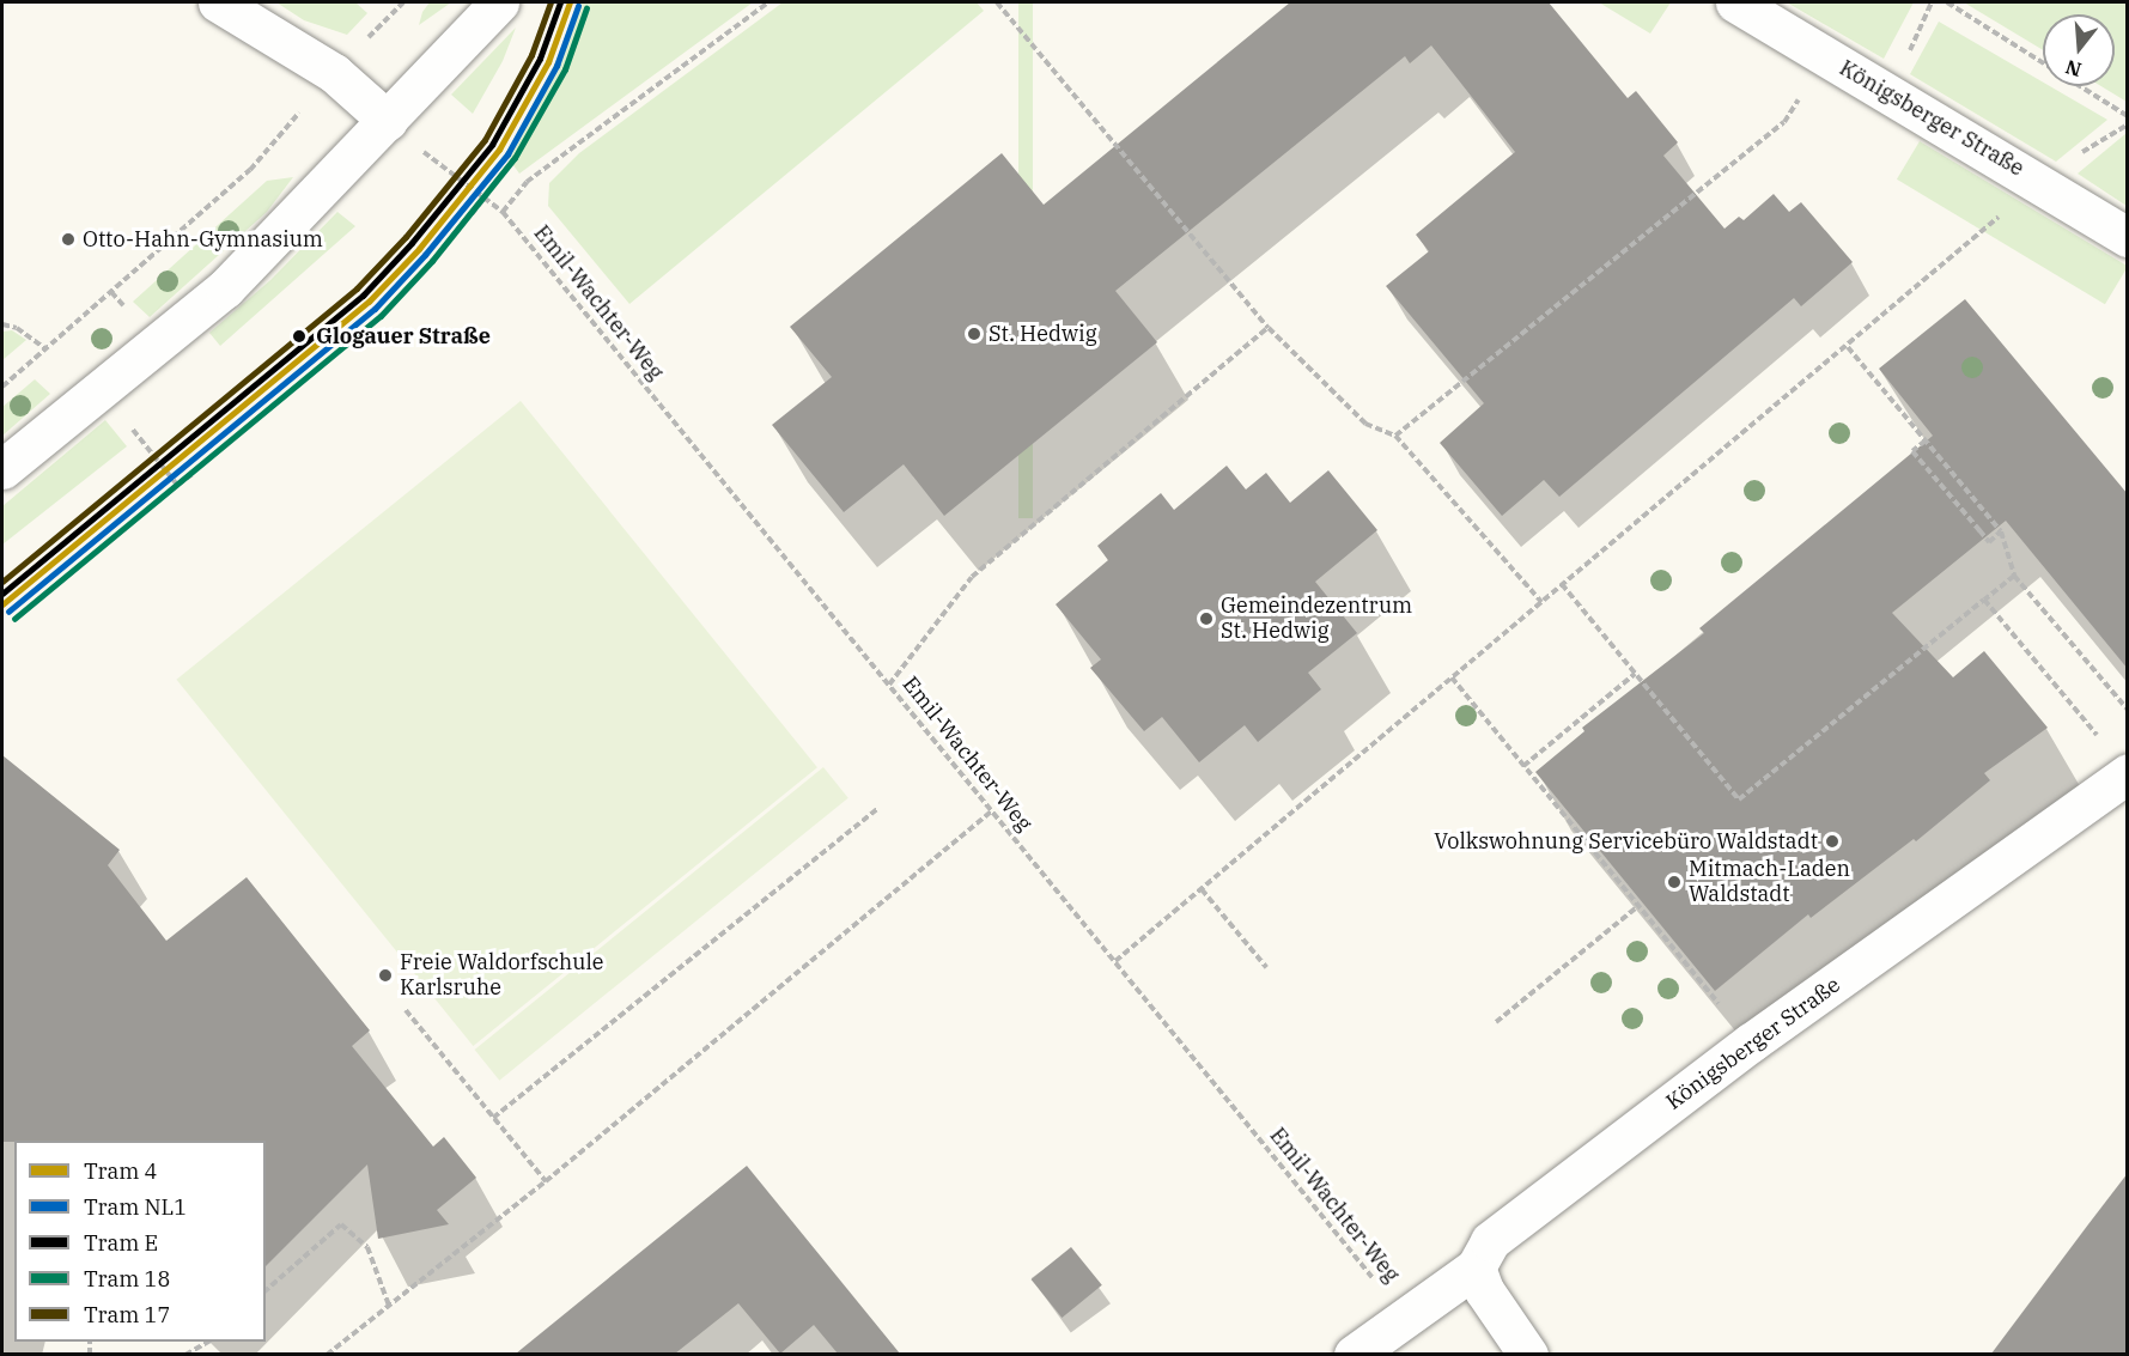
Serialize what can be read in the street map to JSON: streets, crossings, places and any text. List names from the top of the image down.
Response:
{
  "streets": {
    "street": ["Königsberger Straße"],
    "path": ["Emil-Wachter-Weg"]
  },
  "places": [
    "Otto-Hahn-Gymnasium",
    "St. Hedwig",
    "Glogauer Straße",
    "Gemeindezentrum St. Hedwig",
    "Volkswohnung Servicebüro Waldstadt",
    "Mitmach-Laden Waldstadt",
    "Freie Waldorfschule Karlsruhe"
  ],
  "lines": [
    "tram line 4",
    "tram line E",
    "tram line 17",
    "tram line NL1",
    "tram line 18"
  ],
  "legend": [
    "Tram 4",
    "Tram NL1",
    "Tram E",
    "Tram 18",
    "Tram 17"
  ],
  "north": "bottom"
}
